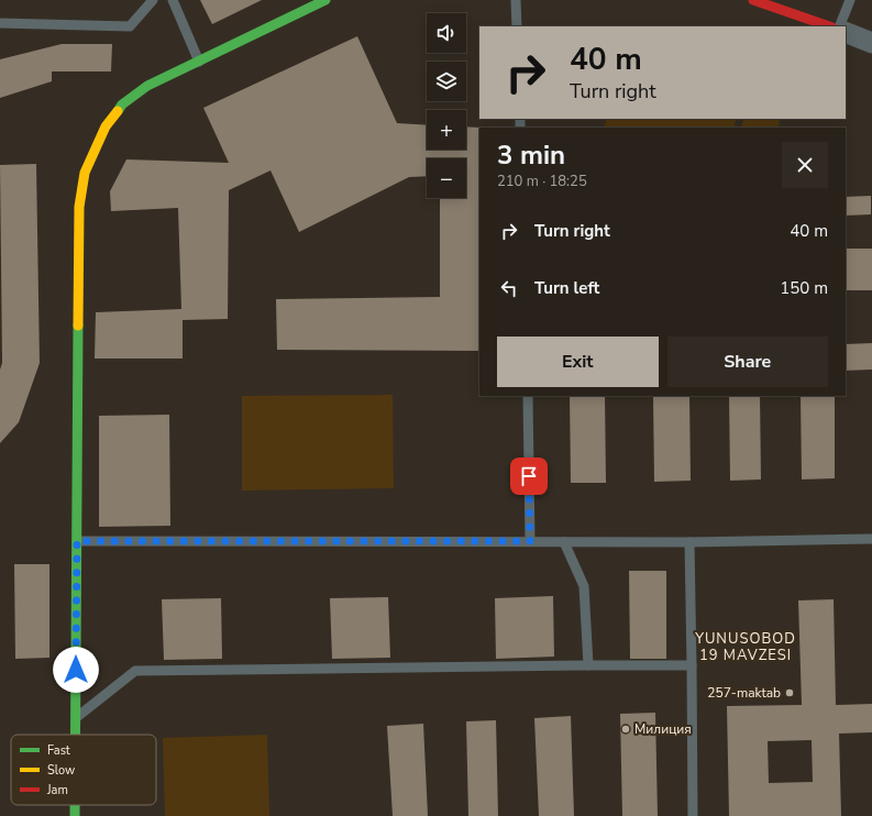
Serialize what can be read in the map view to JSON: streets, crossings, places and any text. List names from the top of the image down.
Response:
{
  "districts": ["YUNUSOBOD 19 MAVZESI"],
  "places": ["257-maktab", "Милиция"],
  "legend": ["Fast", "Slow", "Jam"],
  "page": {
    "map_buttons": ["+", "−"],
    "turn": ["40 m", "Turn right"],
    "heading": ["3 min", "210 m · 18:25"],
    "list": [
      {
        "name": "Turn right",
        "value": "40 m"
      },
      {
        "name": "Turn left",
        "value": "150 m"
      }
    ],
    "buttons": ["Exit", "Share"]
  }
}
